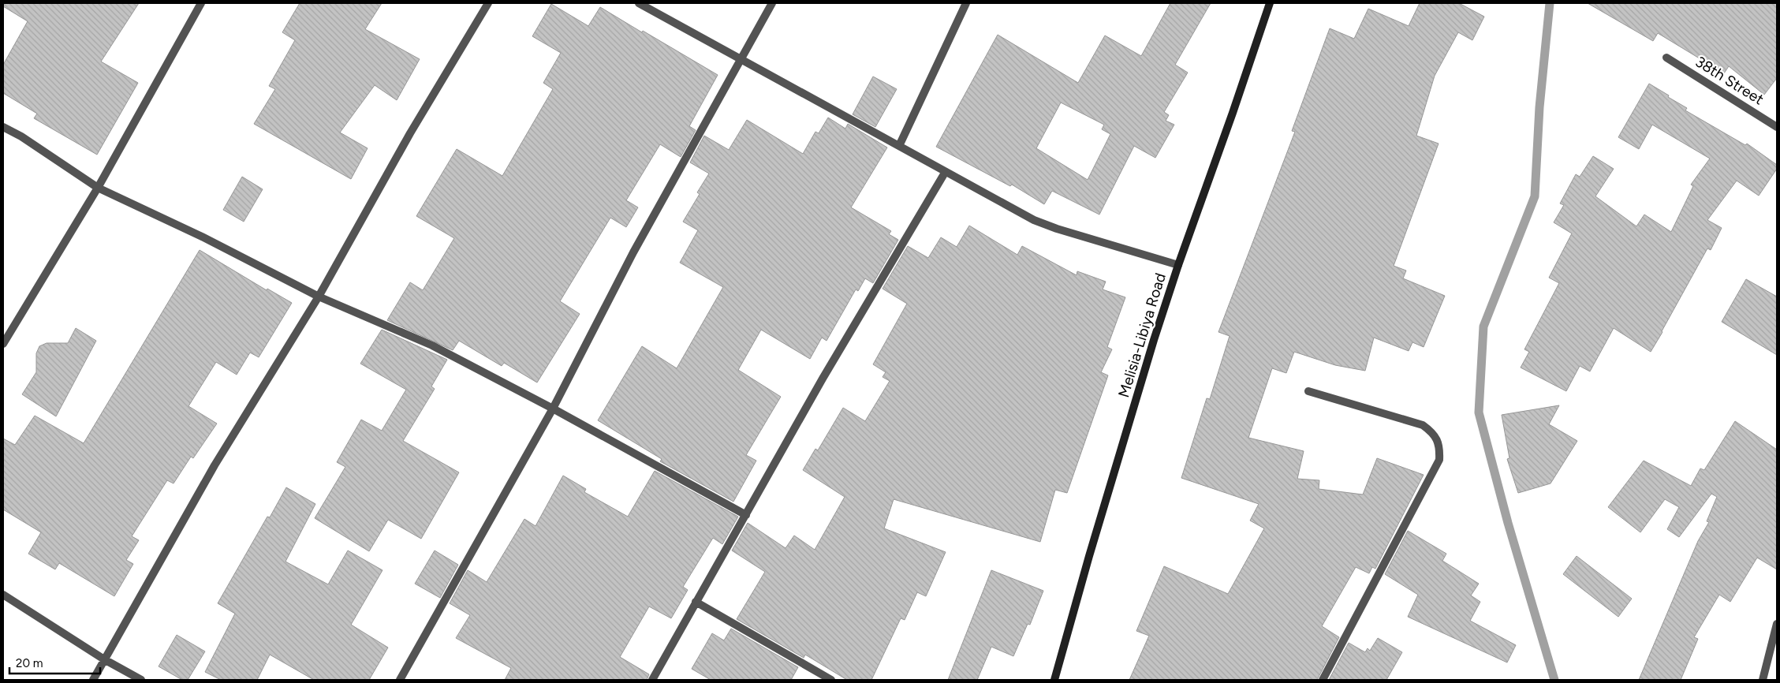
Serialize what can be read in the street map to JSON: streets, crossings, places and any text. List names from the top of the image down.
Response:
{
  "streets": {
    "main road": ["Melisia-Libiya Road"],
    "street": ["38th Street"]
  },
  "scale_bar": "20 m"
}
